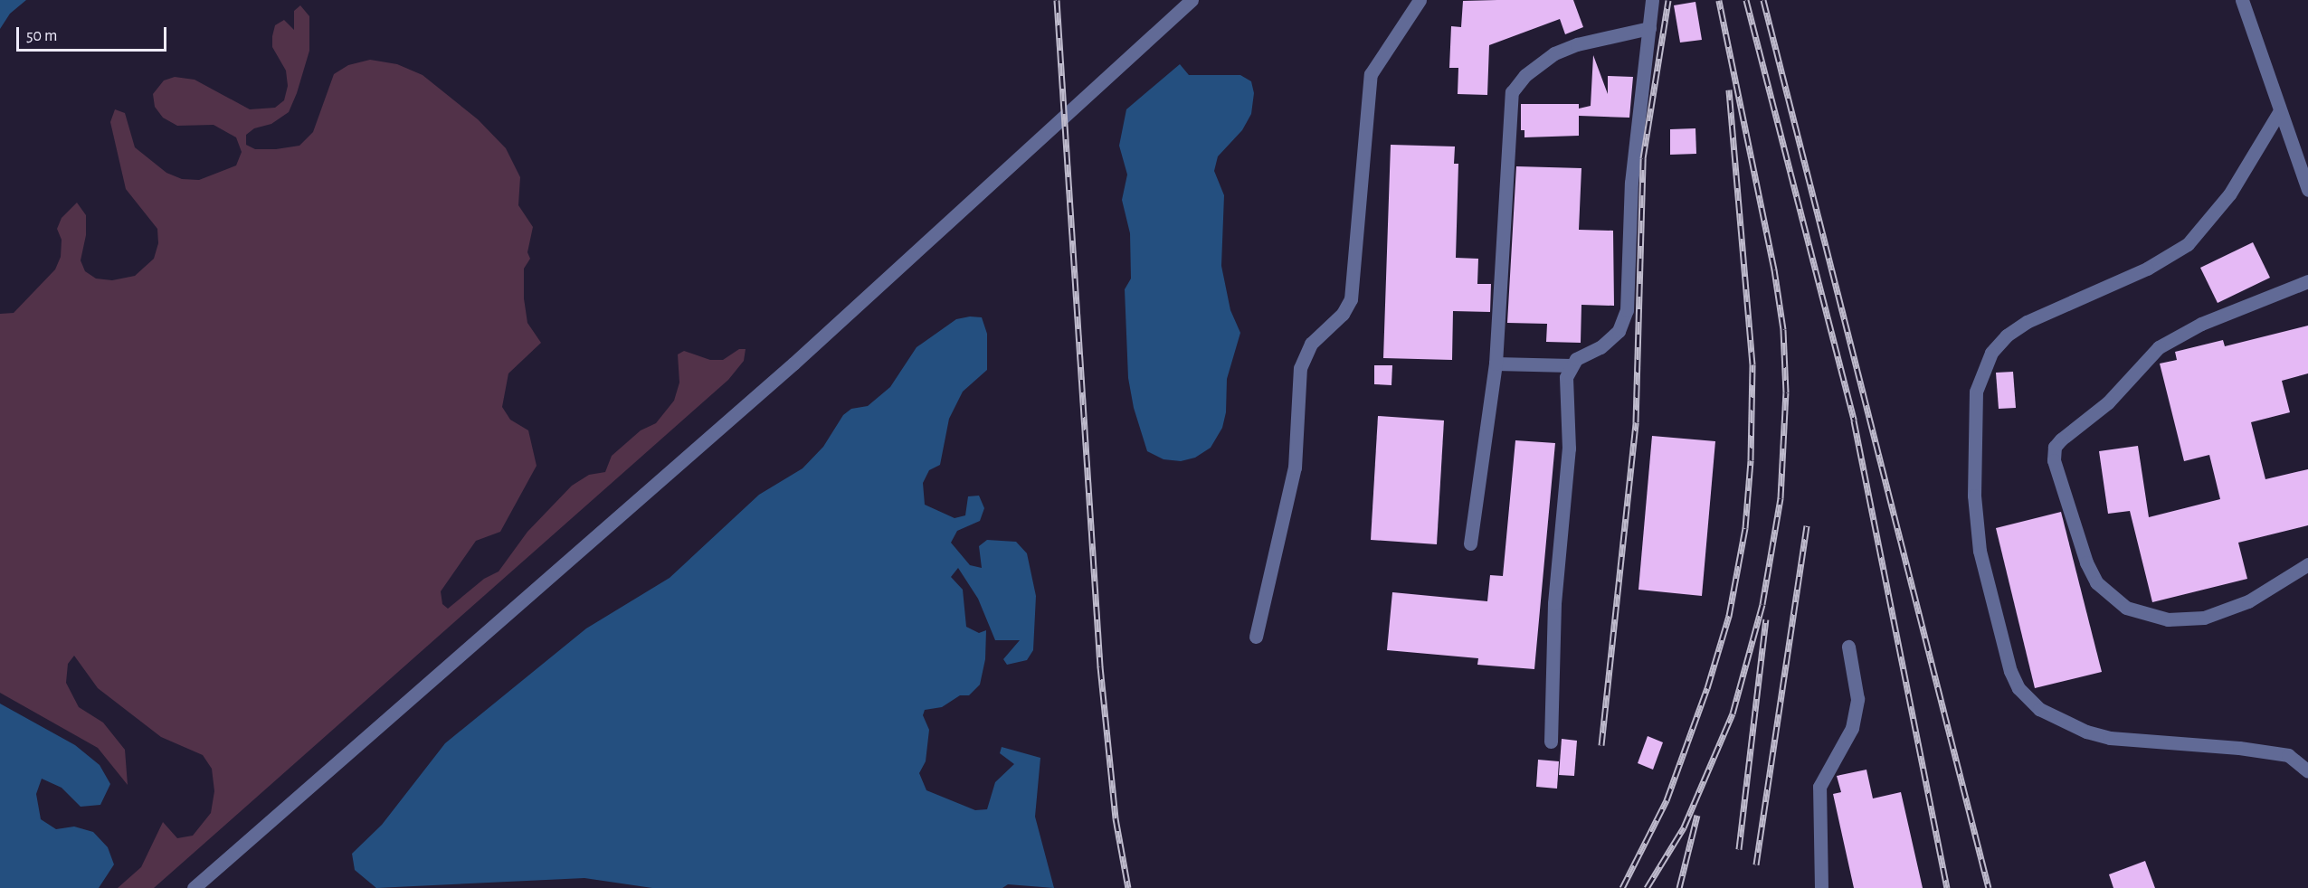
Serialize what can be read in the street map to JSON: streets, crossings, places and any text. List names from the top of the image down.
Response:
{
  "scale_bar": "50 m"
}
